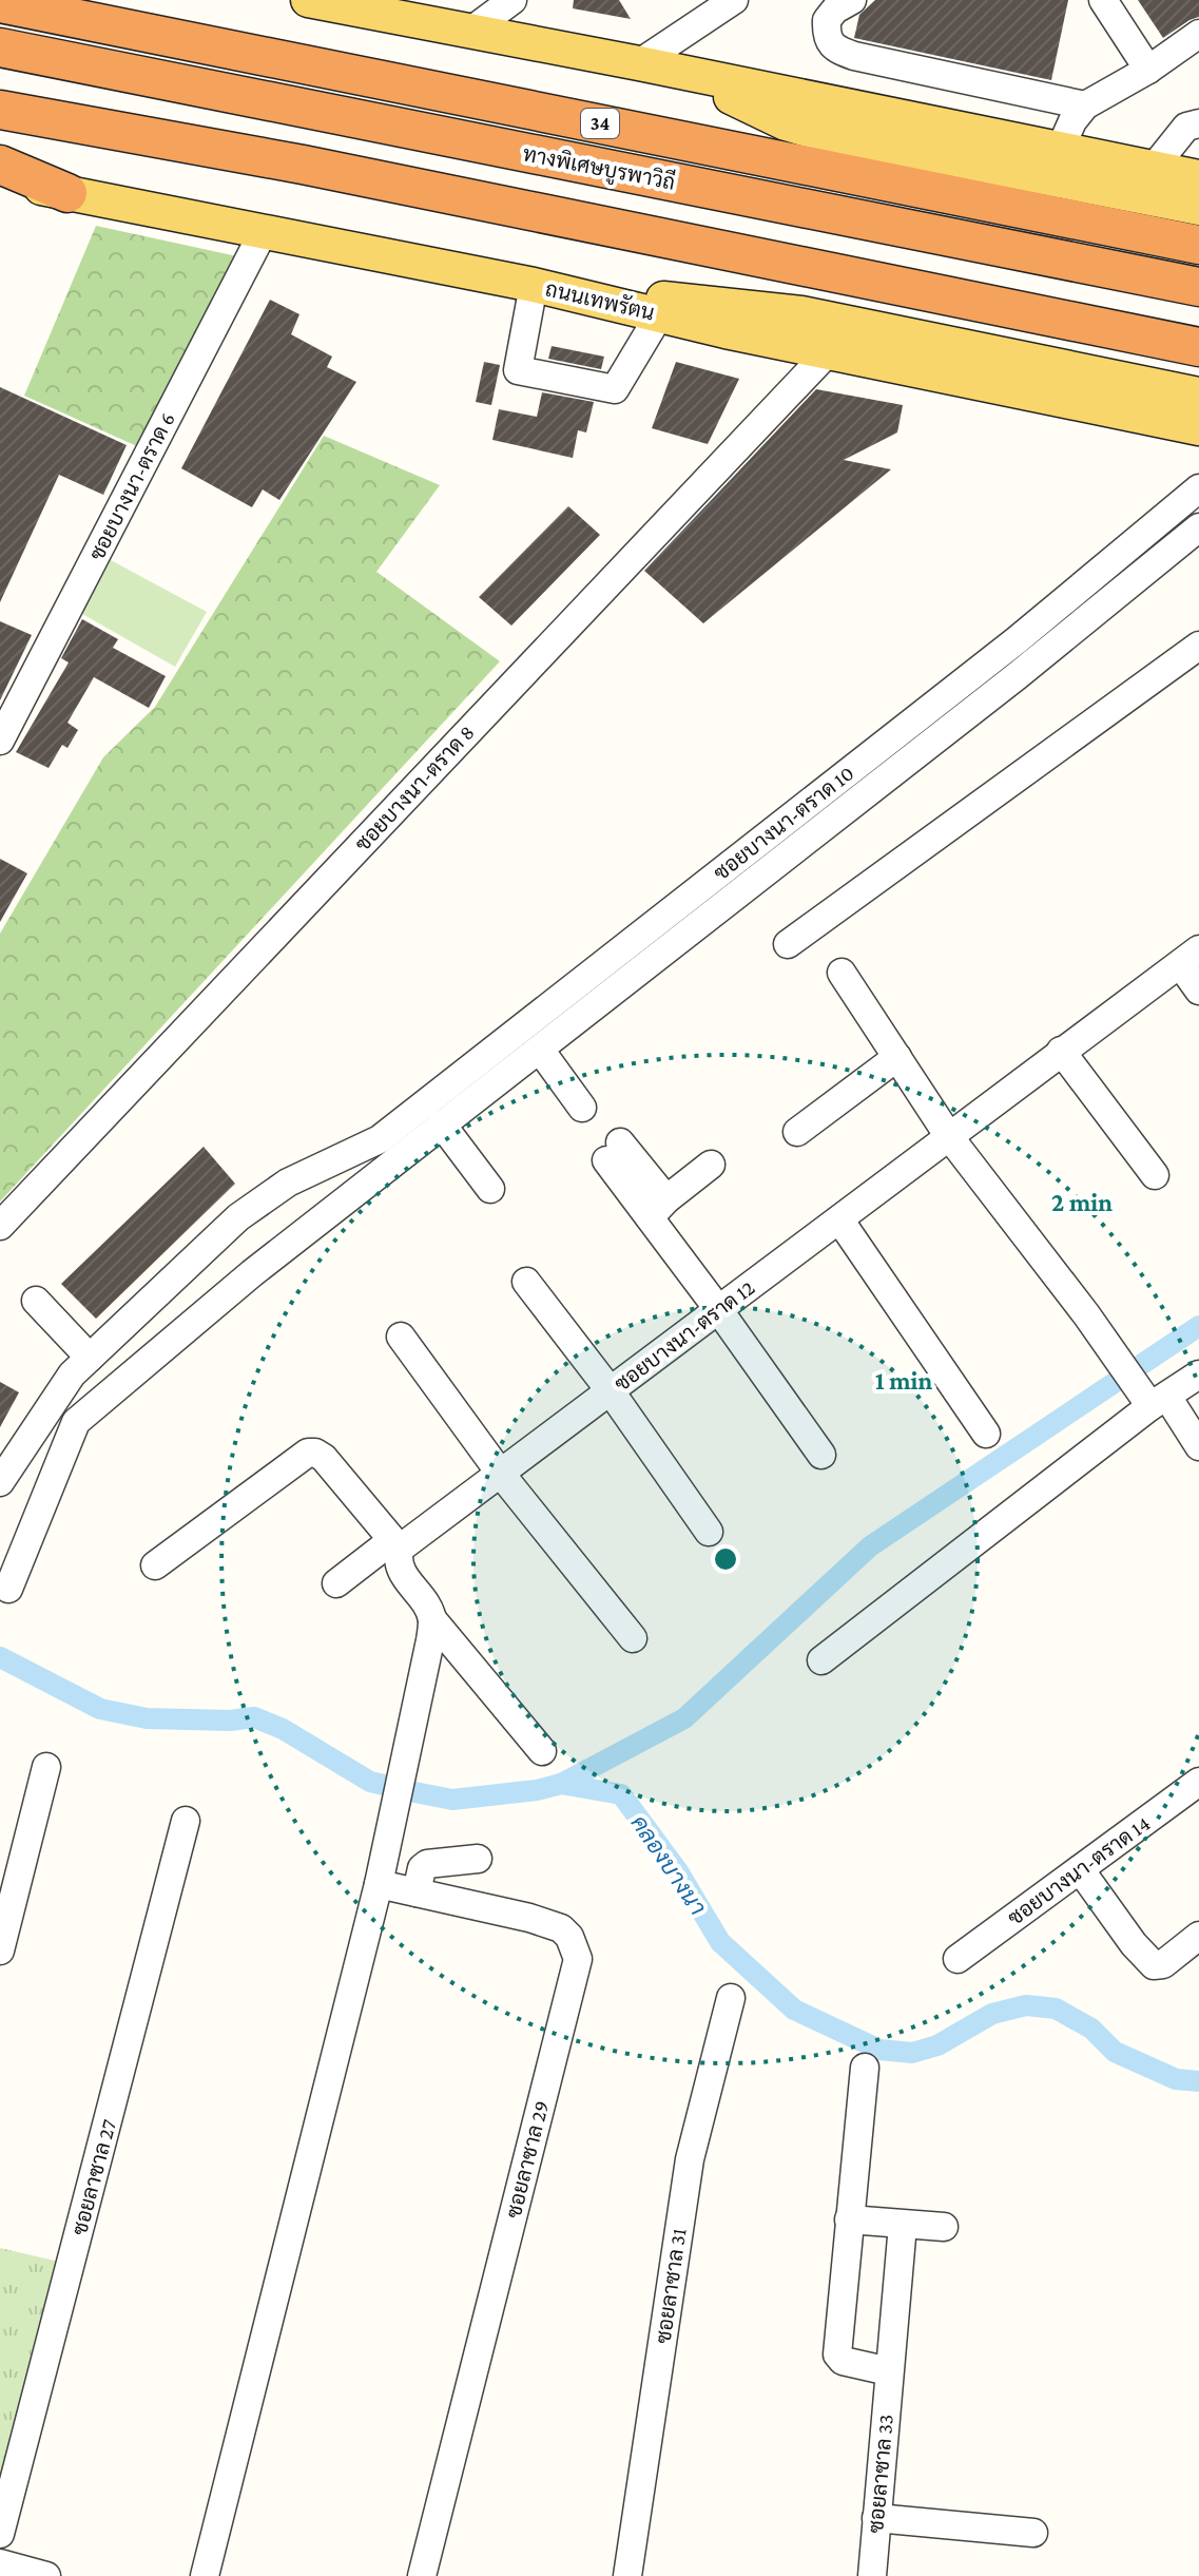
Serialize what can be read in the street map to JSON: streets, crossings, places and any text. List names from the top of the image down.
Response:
{
  "streets": {
    "highway": ["34", "ทางพิเศษบูรพาวิถี"],
    "main road": ["ถนนเทพรัตน"],
    "street": [
      "ซอยบางนา-ตราด 6",
      "ซอยบางนา-ตราด 8",
      "ซอยบางนา-ตราด 10",
      "ซอยบางนา-ตราด 12",
      "ซอยบางนา-ตราด 14",
      "ซอยลาซาล 29",
      "ซอยลาซาล 27",
      "ซอยลาซาล 31",
      "ซอยลาซาล 33"
    ]
  },
  "crossings": [
    ["ถนนเทพรัตน", "ซอยบางนา-ตราด 6"],
    ["ถนนเทพรัตน", "ซอยบางนา-ตราด 8"]
  ],
  "water": ["คลองบางนา"],
  "rings": ["2 min", "1 min"]
}
